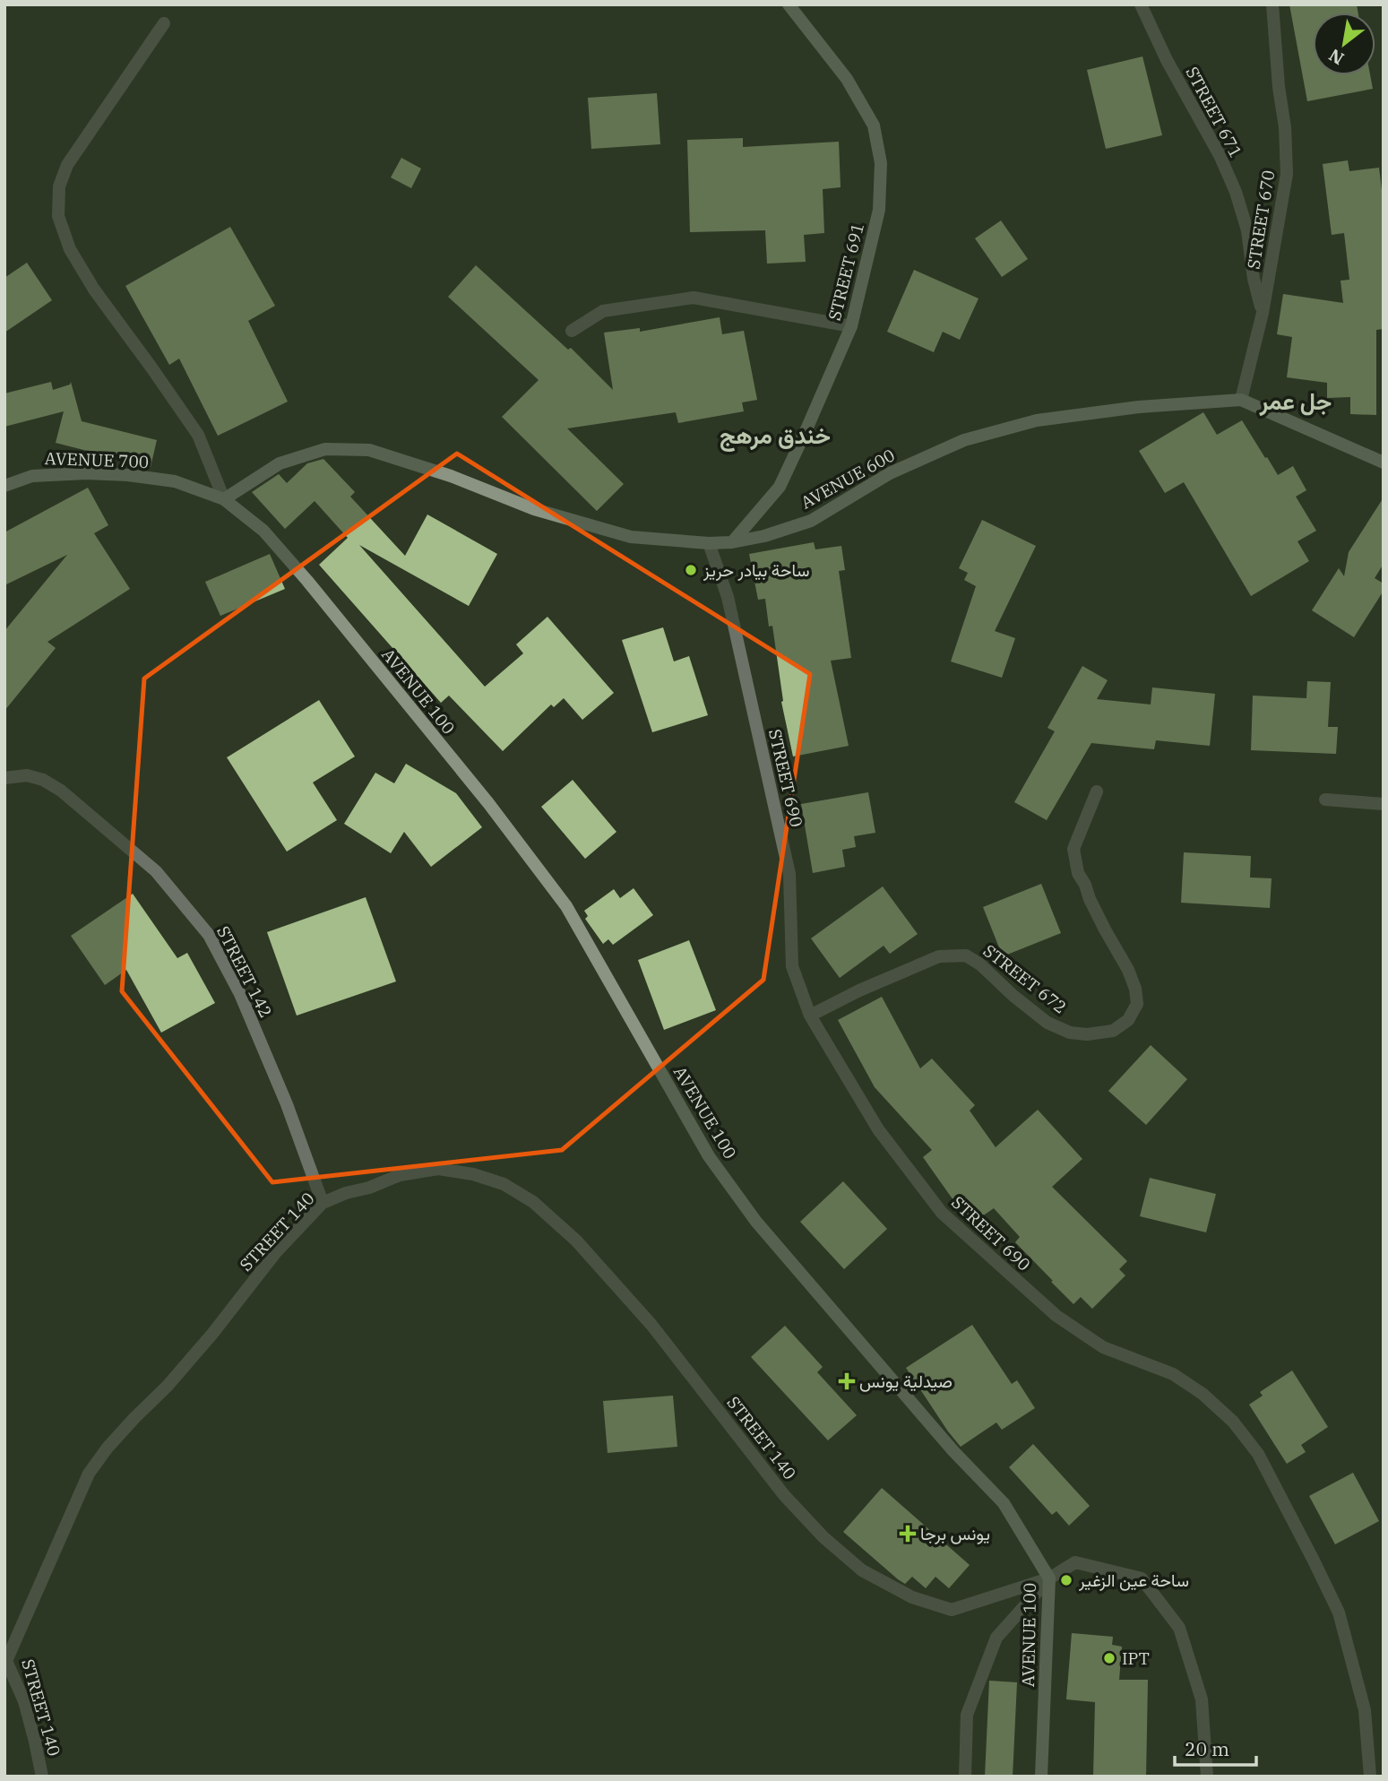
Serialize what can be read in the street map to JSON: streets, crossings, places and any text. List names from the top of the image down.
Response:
{
  "streets": {
    "main road": [
      "STREET 691",
      "AVENUE 700",
      "AVENUE 600",
      "AVENUE 100"
    ],
    "street": [
      "STREET 671",
      "STREET 670",
      "STREET 690",
      "STREET 142",
      "STREET 672",
      "STREET 140"
    ]
  },
  "crossings": [
    ["STREET 671", "STREET 670"],
    ["STREET 670", "AVENUE 600"],
    ["STREET 691", "AVENUE 600"],
    ["AVENUE 700", "AVENUE 600"],
    ["AVENUE 700", "AVENUE 100"],
    ["AVENUE 600", "AVENUE 100"],
    ["AVENUE 600", "STREET 690"],
    ["AVENUE 100", "STREET 140"],
    ["STREET 690", "STREET 672"],
    ["STREET 142", "STREET 140"]
  ],
  "districts": ["جل عمر", "خندق مرهج"],
  "places": {
    "other": ["ساحة بيادر حريز", "ساحة عين الزغير", "IPT"],
    "health": ["صيدلية يونس", "يونس برجا"]
  },
  "scale_bar": "20 m",
  "north": "bottom left"
}
